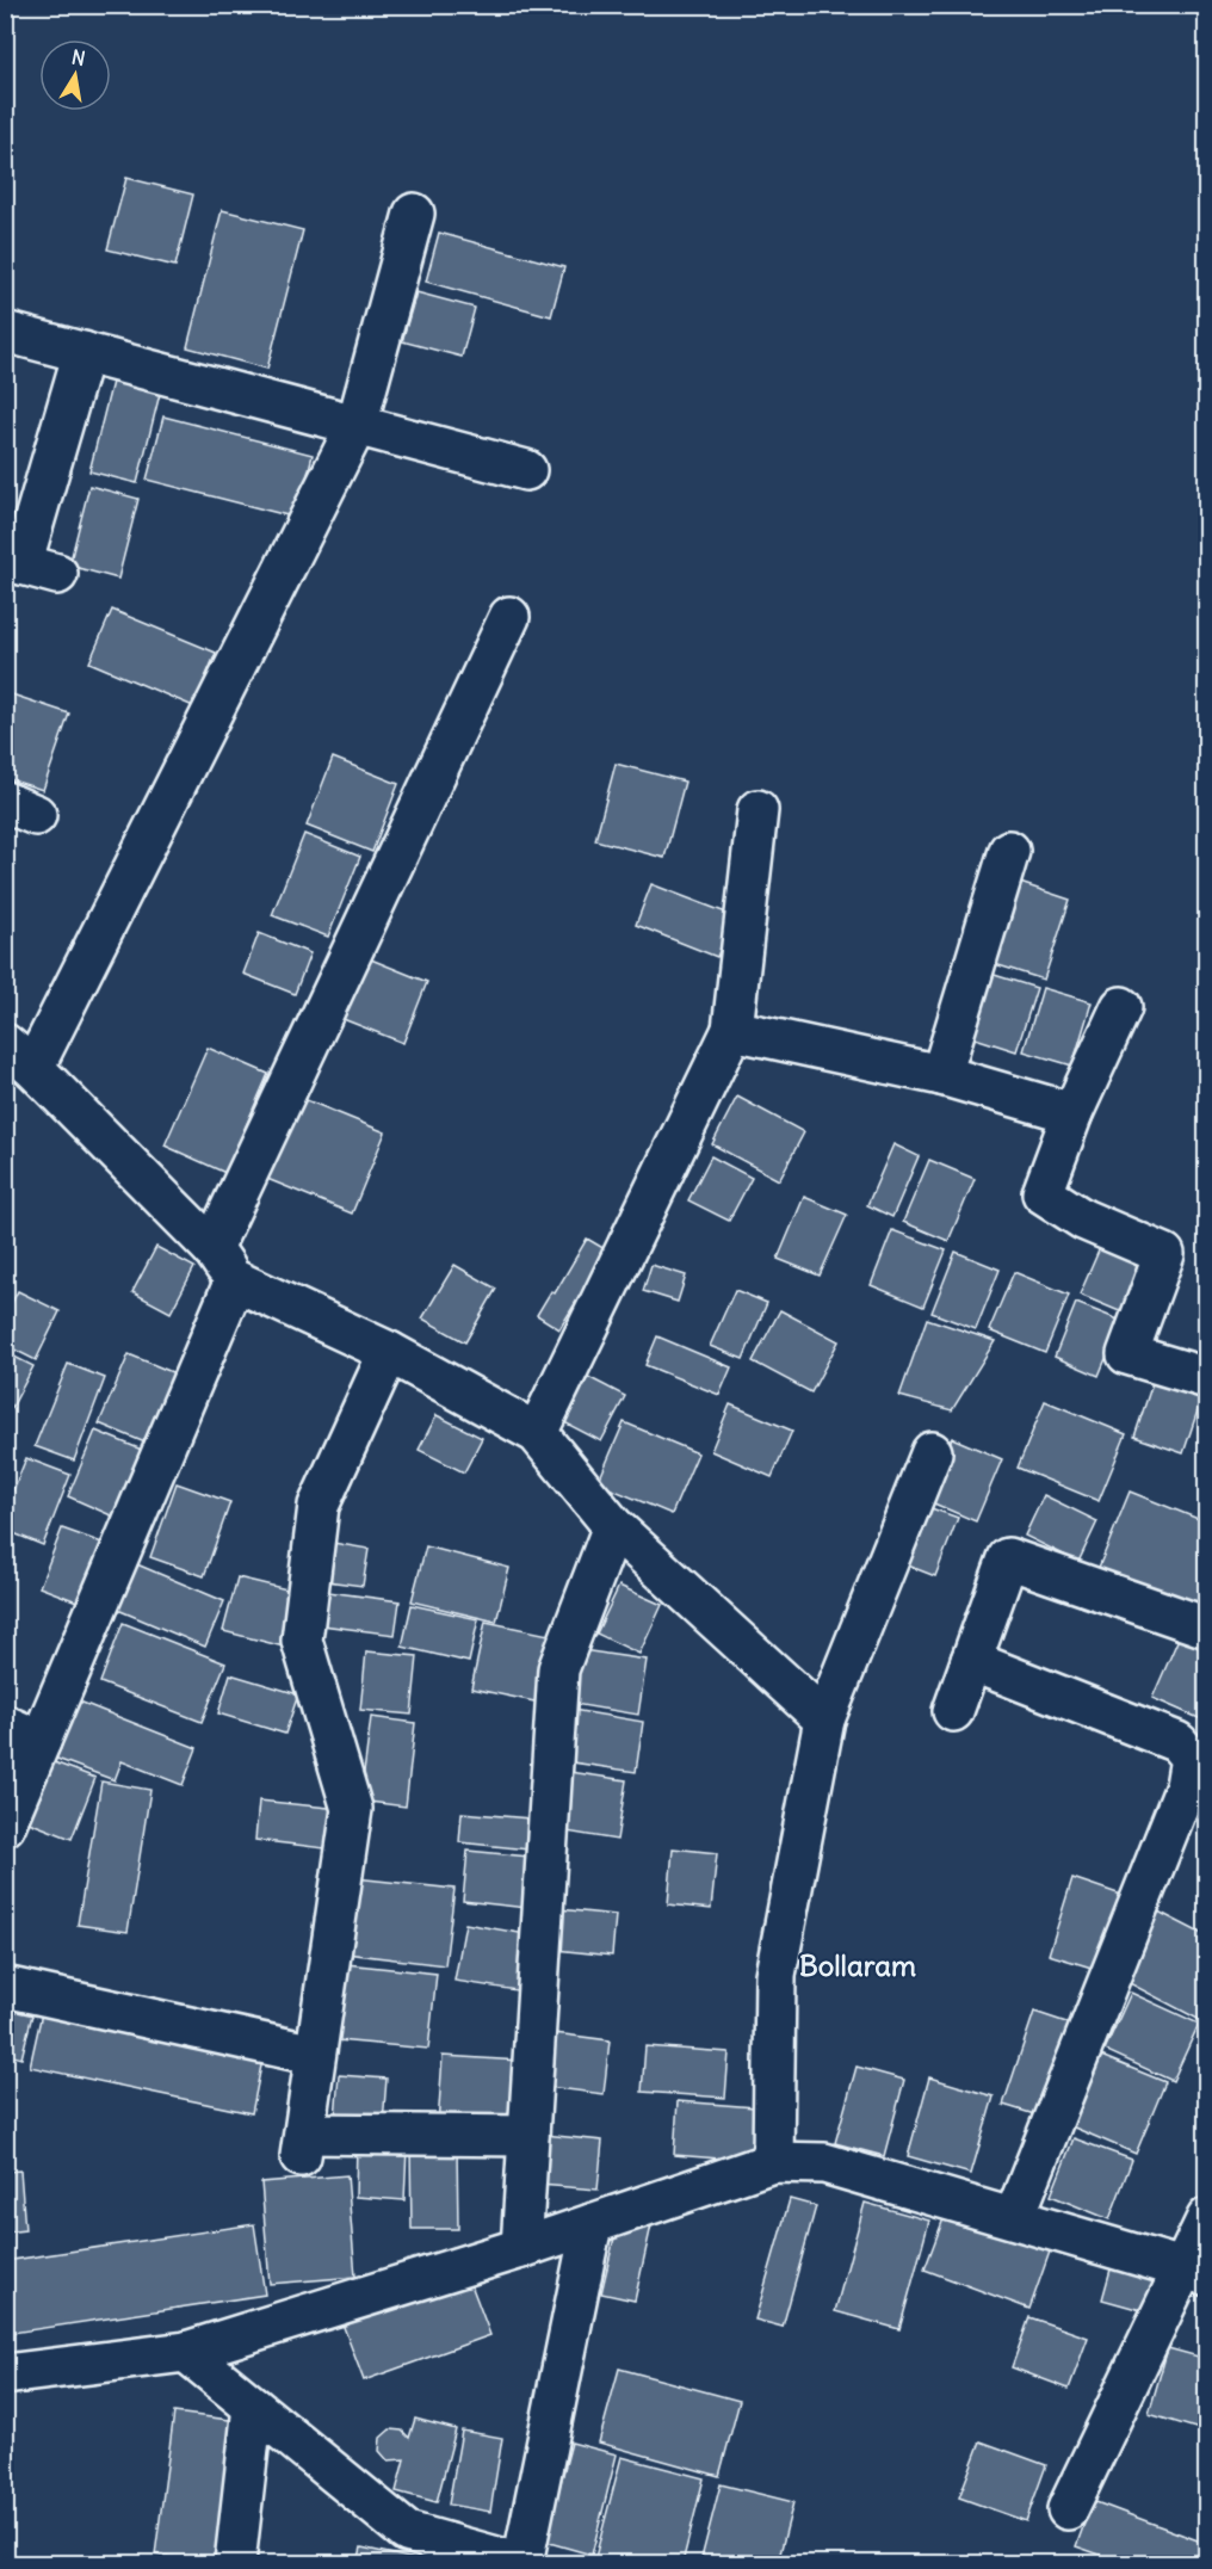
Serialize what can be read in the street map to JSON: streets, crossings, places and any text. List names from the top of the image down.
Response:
{
  "districts": ["Bollaram"],
  "north": "top"
}
